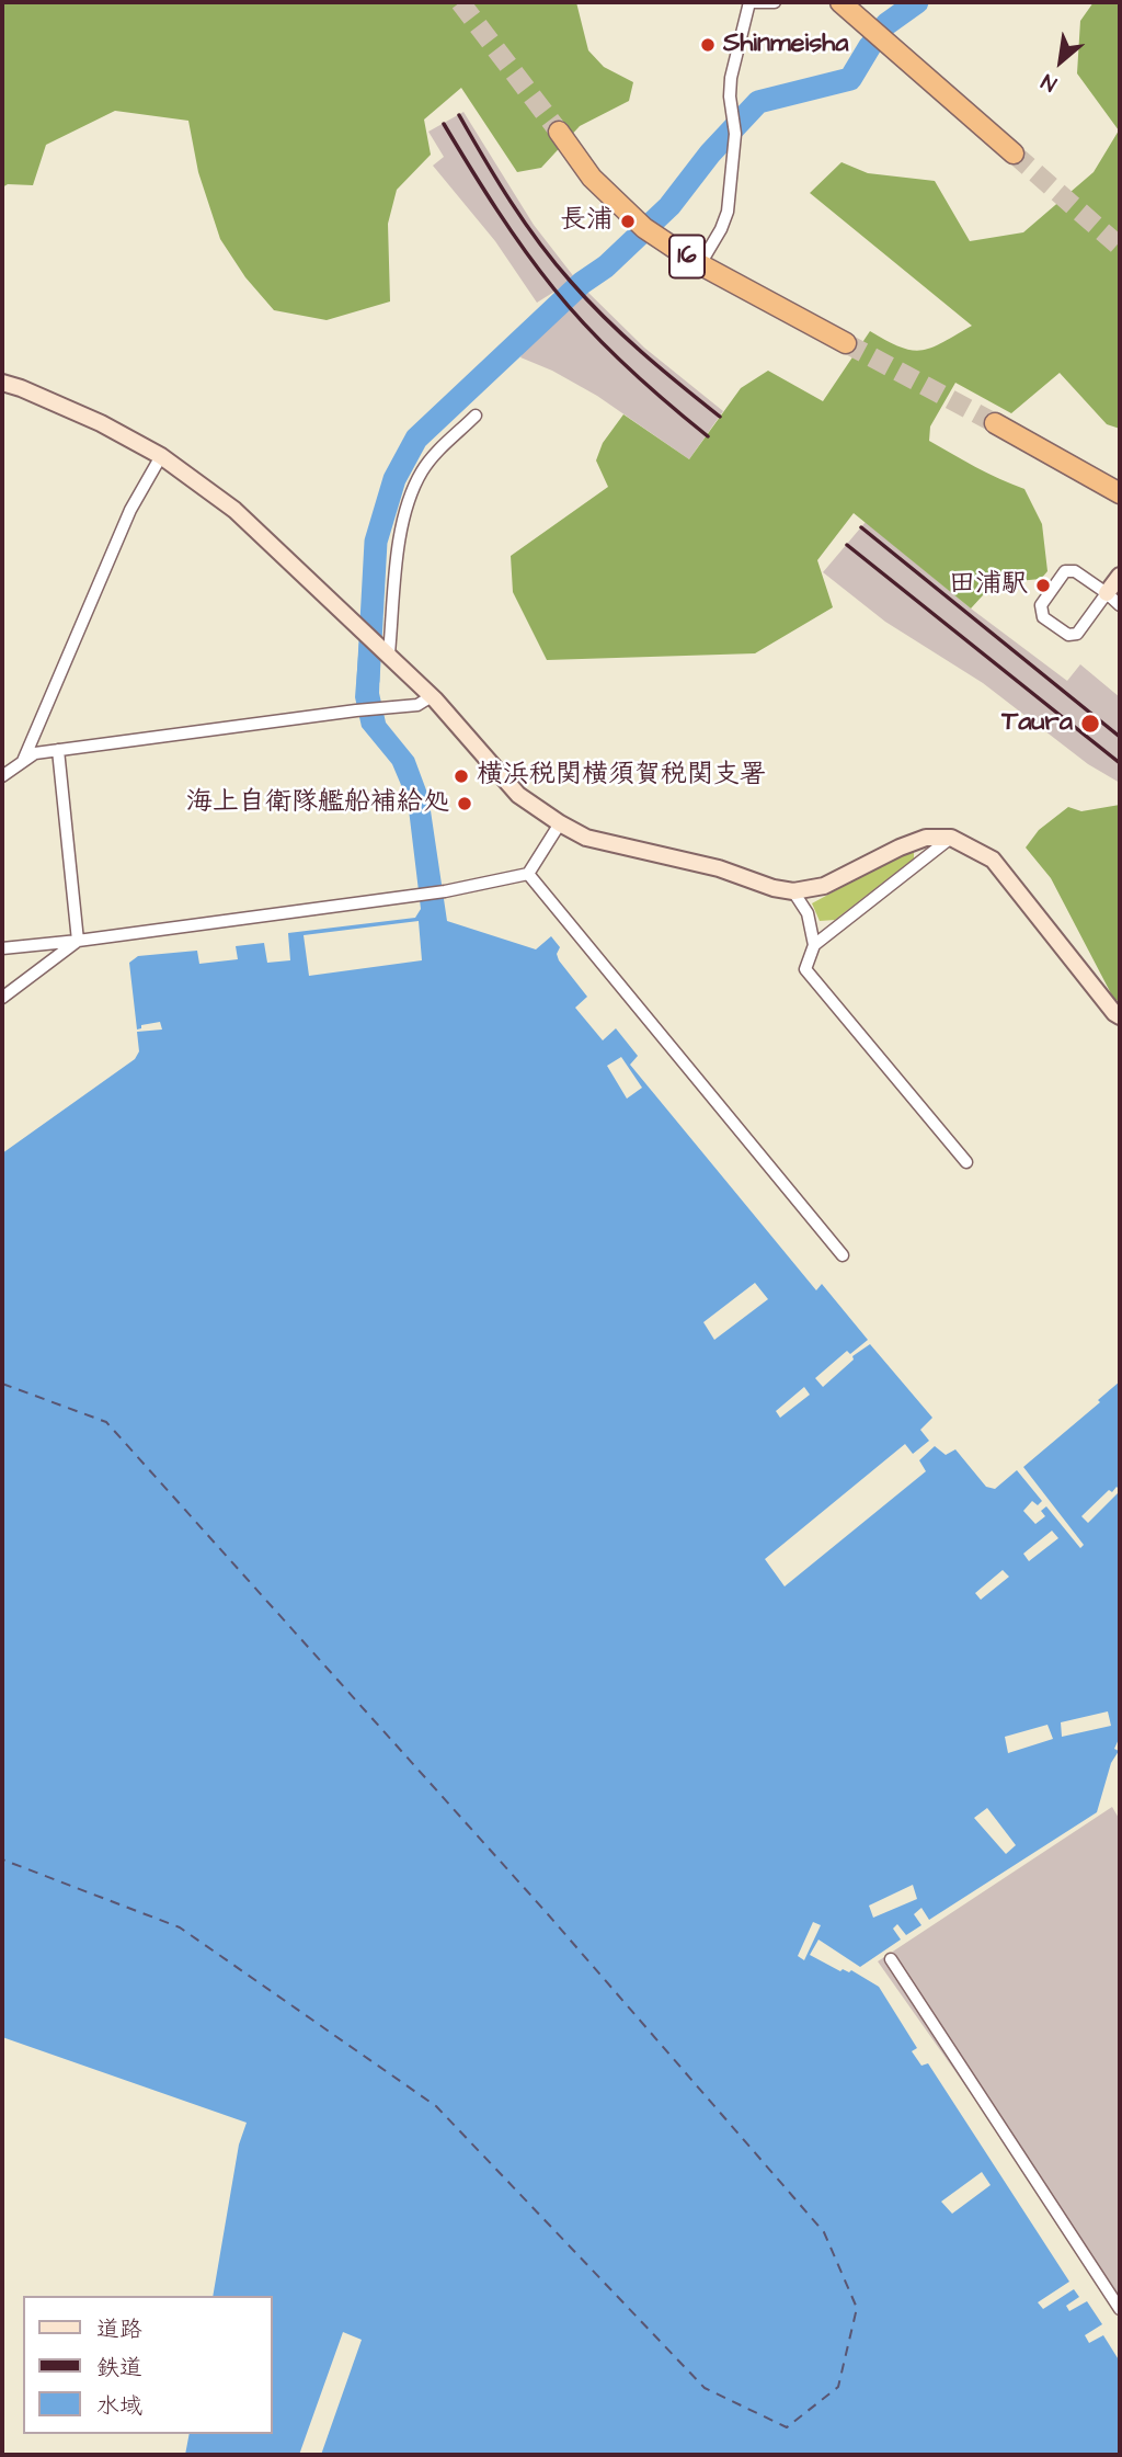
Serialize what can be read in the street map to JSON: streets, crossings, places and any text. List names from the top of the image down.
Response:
{
  "streets": {
    "highway": ["16"]
  },
  "places": [
    "Shinmeisha",
    "長浦",
    "田浦駅",
    "Taura",
    "横浜税関横須賀税関支署",
    "海上自衛隊艦船補給処"
  ],
  "legend": ["道路", "鉄道", "水域"],
  "north": "bottom left"
}
